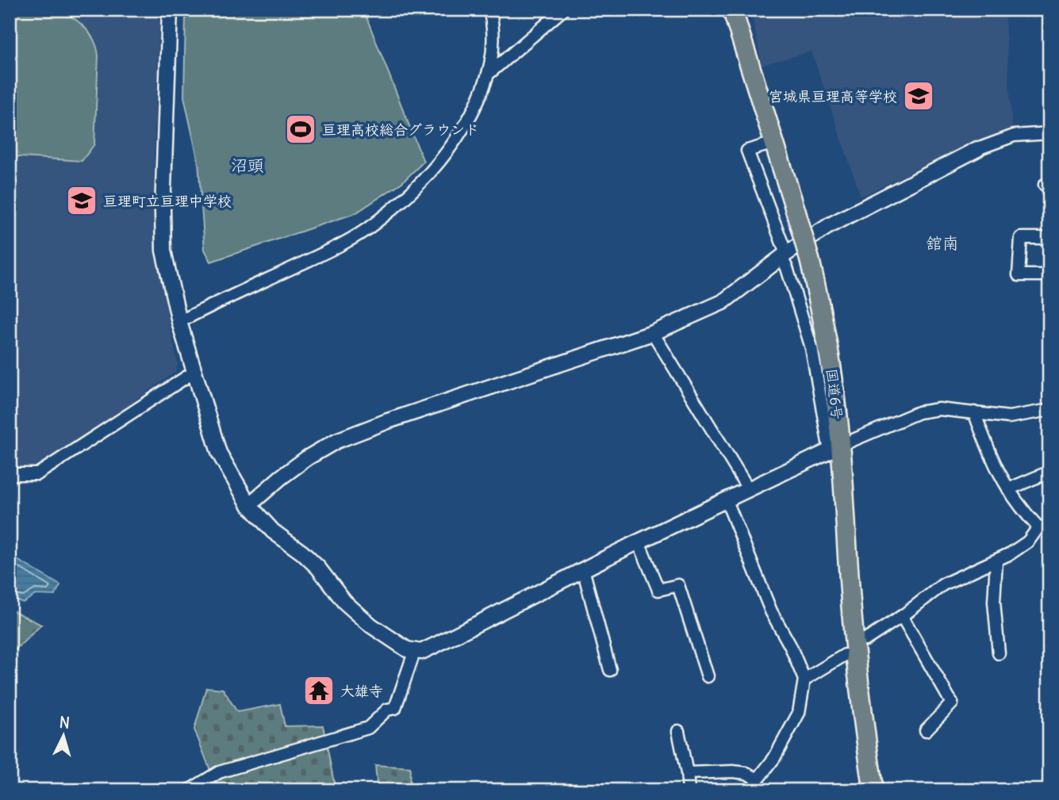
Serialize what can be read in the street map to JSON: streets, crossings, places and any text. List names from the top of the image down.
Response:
{
  "streets": {
    "highway": ["国道6号"]
  },
  "districts": ["沼頭", "舘南"],
  "places": {
    "school or university": ["宮城県亘理高等学校", "亘理町立亘理中学校"],
    "sports": ["亘理高校総合グラウンド"],
    "temple": ["大雄寺"]
  },
  "north": "top"
}
